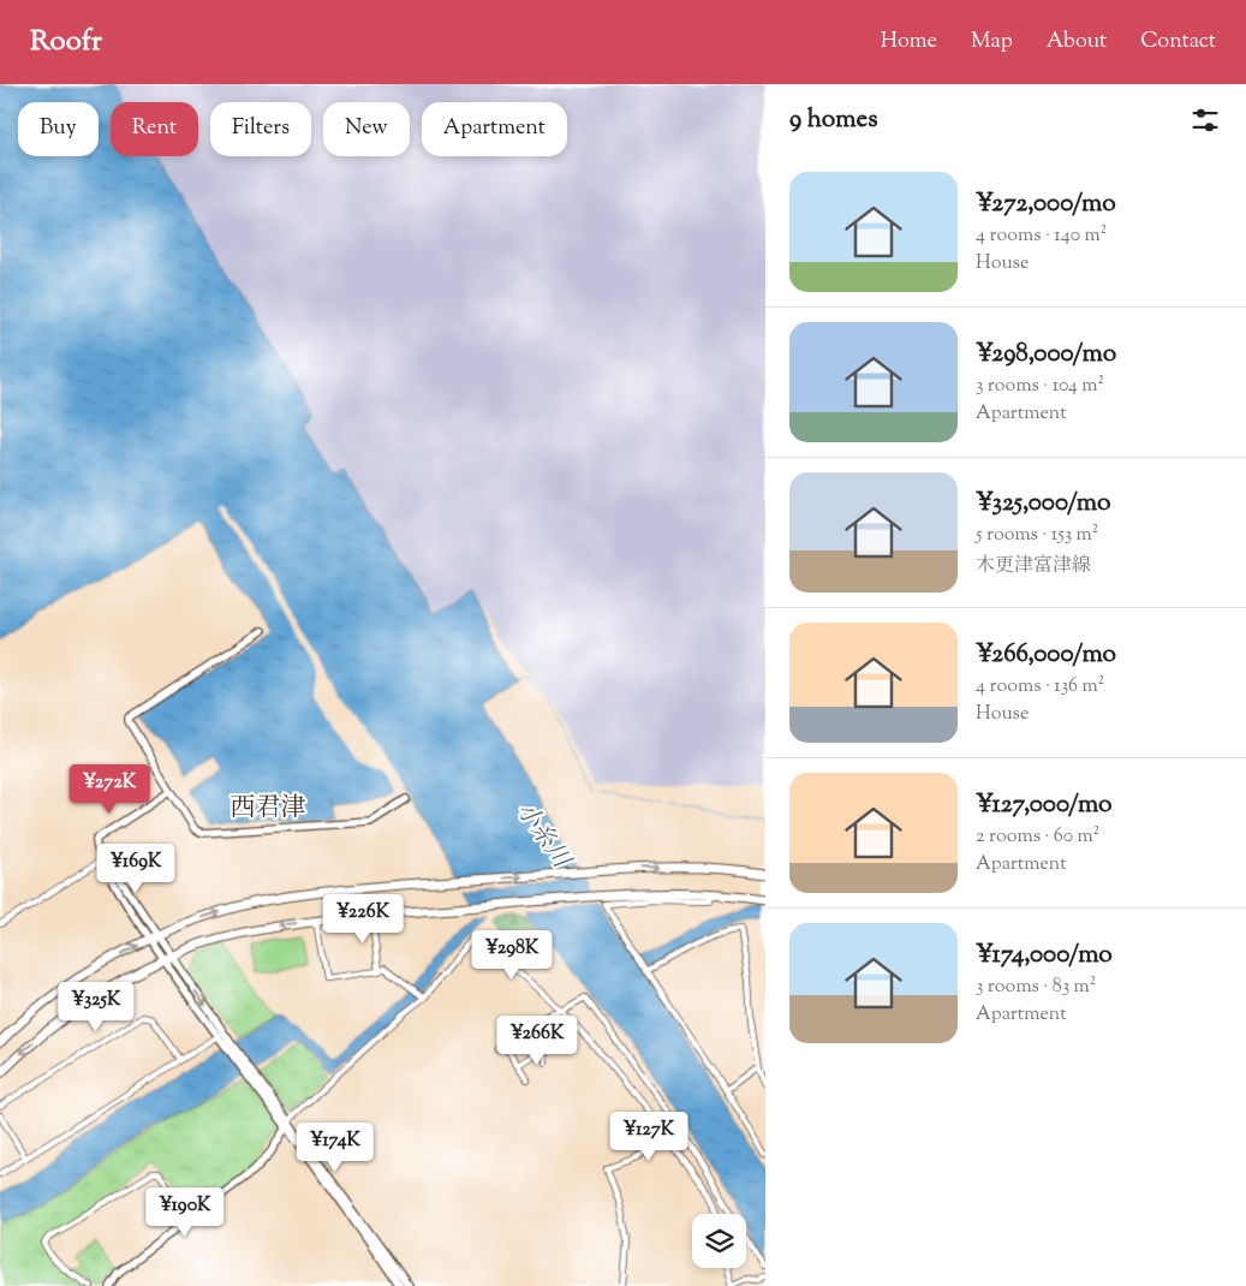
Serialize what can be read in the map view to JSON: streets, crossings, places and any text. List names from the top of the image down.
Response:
{
  "districts": ["西君津"],
  "water": ["小糸川"],
  "page": {
    "header": "Roofr",
    "nav": [
      "Home",
      "Map",
      "About",
      "Contact"
    ],
    "heading": "9 homes",
    "chip": [
      "Buy",
      "Rent",
      "Filters",
      "New",
      "Apartment"
    ],
    "list": [
      {
        "name": "¥272,000/mo",
        "note": "4 rooms · 140 m² · House"
      },
      {
        "name": "¥298,000/mo",
        "note": "3 rooms · 104 m² · Apartment"
      },
      {
        "name": "¥325,000/mo",
        "note": "5 rooms · 153 m² · 木更津富津線"
      },
      {
        "name": "¥266,000/mo",
        "note": "4 rooms · 136 m² · House"
      },
      {
        "name": "¥127,000/mo",
        "note": "2 rooms · 60 m² · Apartment"
      },
      {
        "name": "¥174,000/mo",
        "note": "3 rooms · 83 m² · Apartment"
      }
    ],
    "price": [
      "¥272K",
      "¥169K",
      "¥226K",
      "¥298K",
      "¥325K",
      "¥266K",
      "¥127K",
      "¥174K",
      "¥190K"
    ]
  }
}
